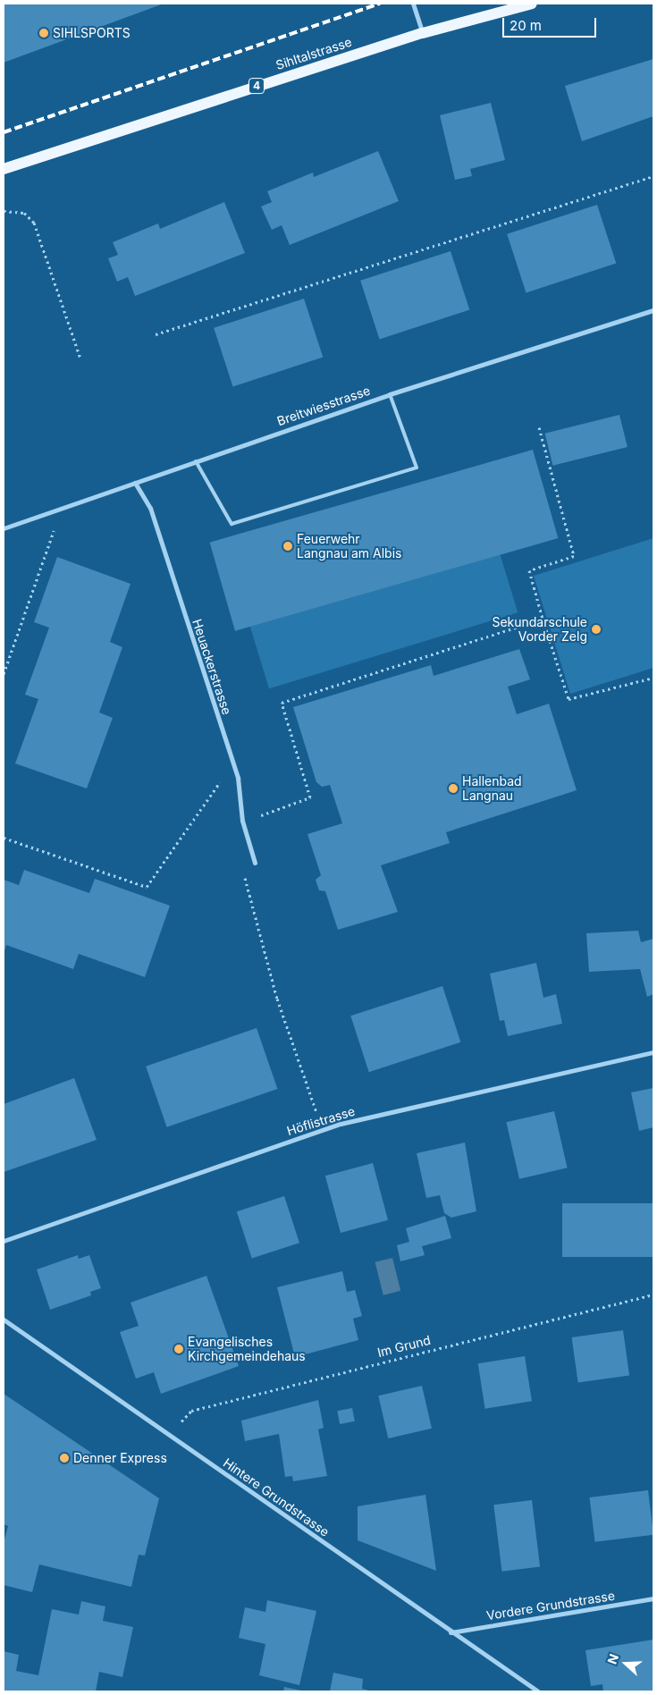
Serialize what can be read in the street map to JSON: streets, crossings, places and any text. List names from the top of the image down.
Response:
{
  "streets": {
    "main road": ["Sihltalstrasse", "4"],
    "street": [
      "Breitwiesstrasse",
      "Heuackerstrasse",
      "Höflistrasse",
      "Hintere Grundstrasse",
      "Vordere Grundstrasse"
    ],
    "path": ["Im Grund"]
  },
  "crossings": [
    ["Breitwiesstrasse", "Heuackerstrasse"],
    ["Im Grund", "Hintere Grundstrasse"],
    ["Hintere Grundstrasse", "Vordere Grundstrasse"]
  ],
  "places": [
    "SIHLSPORTS",
    "Feuerwehr Langnau am Albis",
    "Sekundarschule Vorder Zelg",
    "Hallenbad Langnau",
    "Evangelisches Kirchgemeindehaus",
    "Denner Express"
  ],
  "scale_bar": "20 m",
  "north": "left"
}
